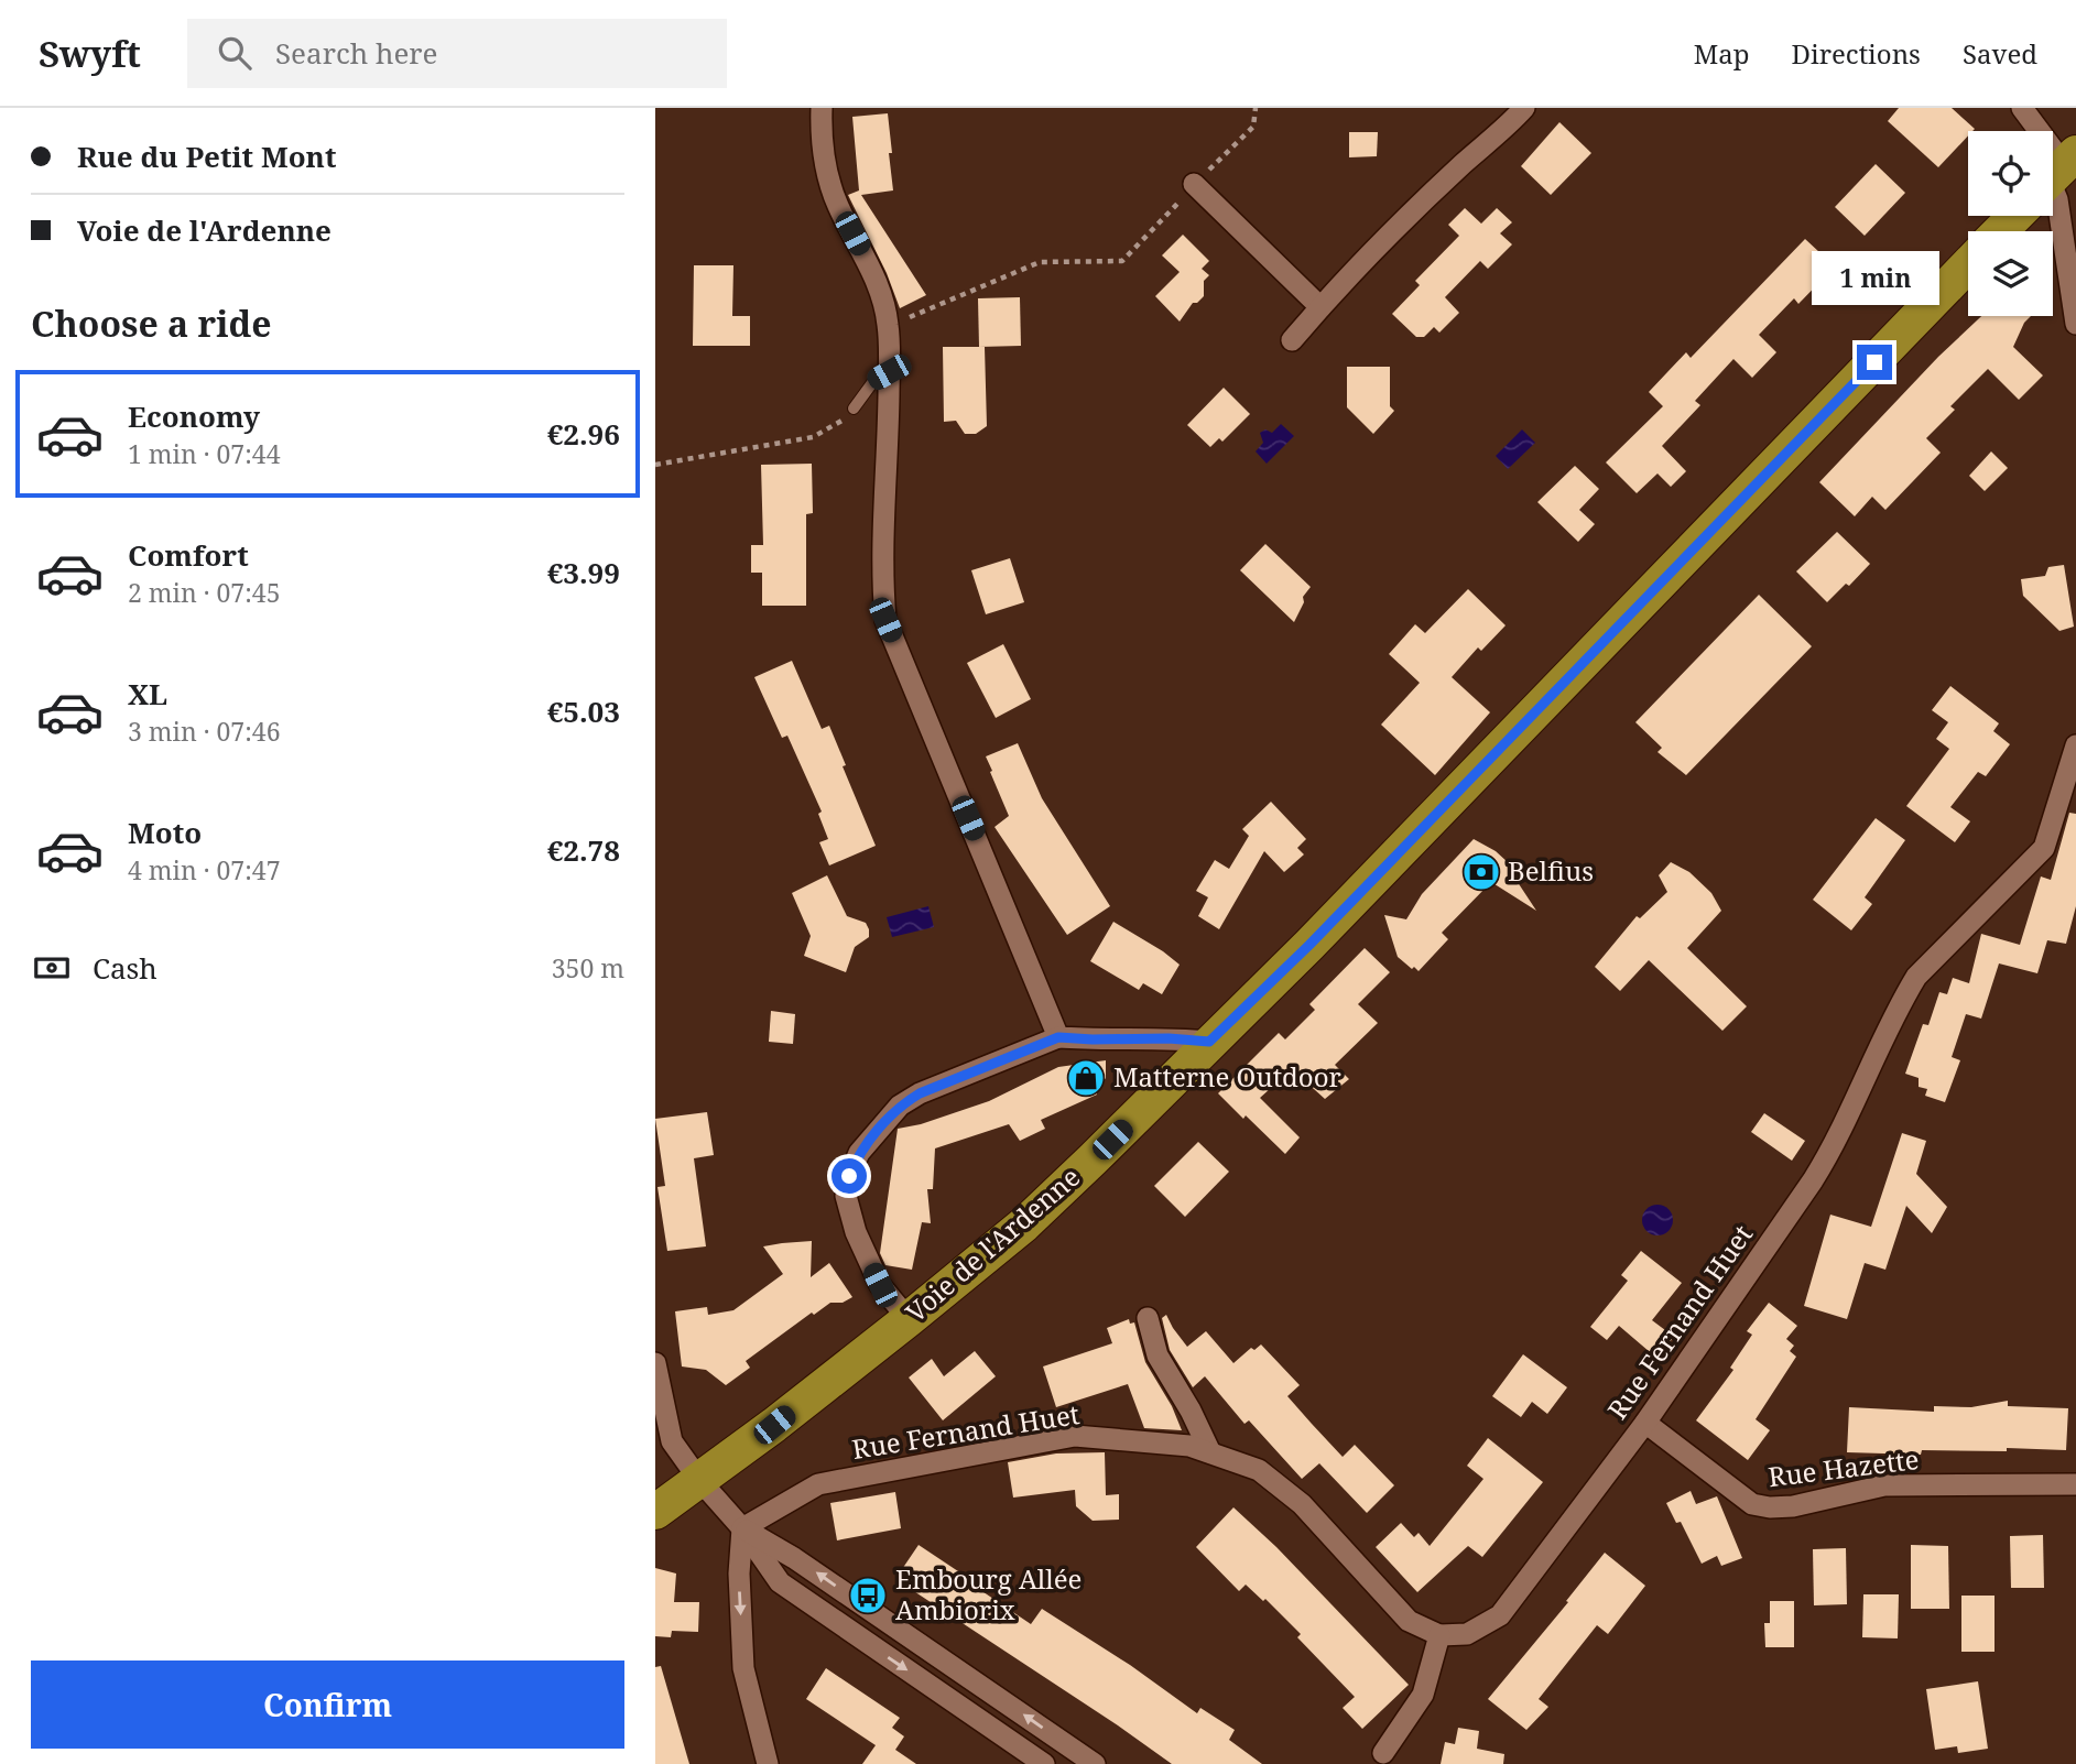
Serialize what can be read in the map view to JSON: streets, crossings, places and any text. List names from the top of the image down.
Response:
{
  "streets": {
    "main road": ["Voie de l'Ardenne"],
    "street": ["Rue Fernand Huet", "Rue Hazette"]
  },
  "crossings": [
    ["Rue Fernand Huet", "Rue Hazette"]
  ],
  "places": {
    "bank": ["Belfius"],
    "shop": ["Matterne Outdoor"],
    "bus stop": ["Embourg Allée Ambiorix"]
  },
  "page": {
    "header": "Swyft",
    "search": "Search here",
    "nav": ["Map", "Directions", "Saved"],
    "banner": ["Rue du Petit Mont", "Voie de l'Ardenne"],
    "bubble": "1 min",
    "heading": "Choose a ride",
    "list": [
      {
        "name": "Economy",
        "note": "1 min · 07:44",
        "value": "€2.96"
      },
      {
        "name": "Comfort",
        "note": "2 min · 07:45",
        "value": "€3.99"
      },
      {
        "name": "XL",
        "note": "3 min · 07:46",
        "value": "€5.03"
      },
      {
        "name": "Moto",
        "note": "4 min · 07:47",
        "value": "€2.78"
      }
    ],
    "pay": ["Cash", "350 m"],
    "buttons": "Confirm"
  }
}
